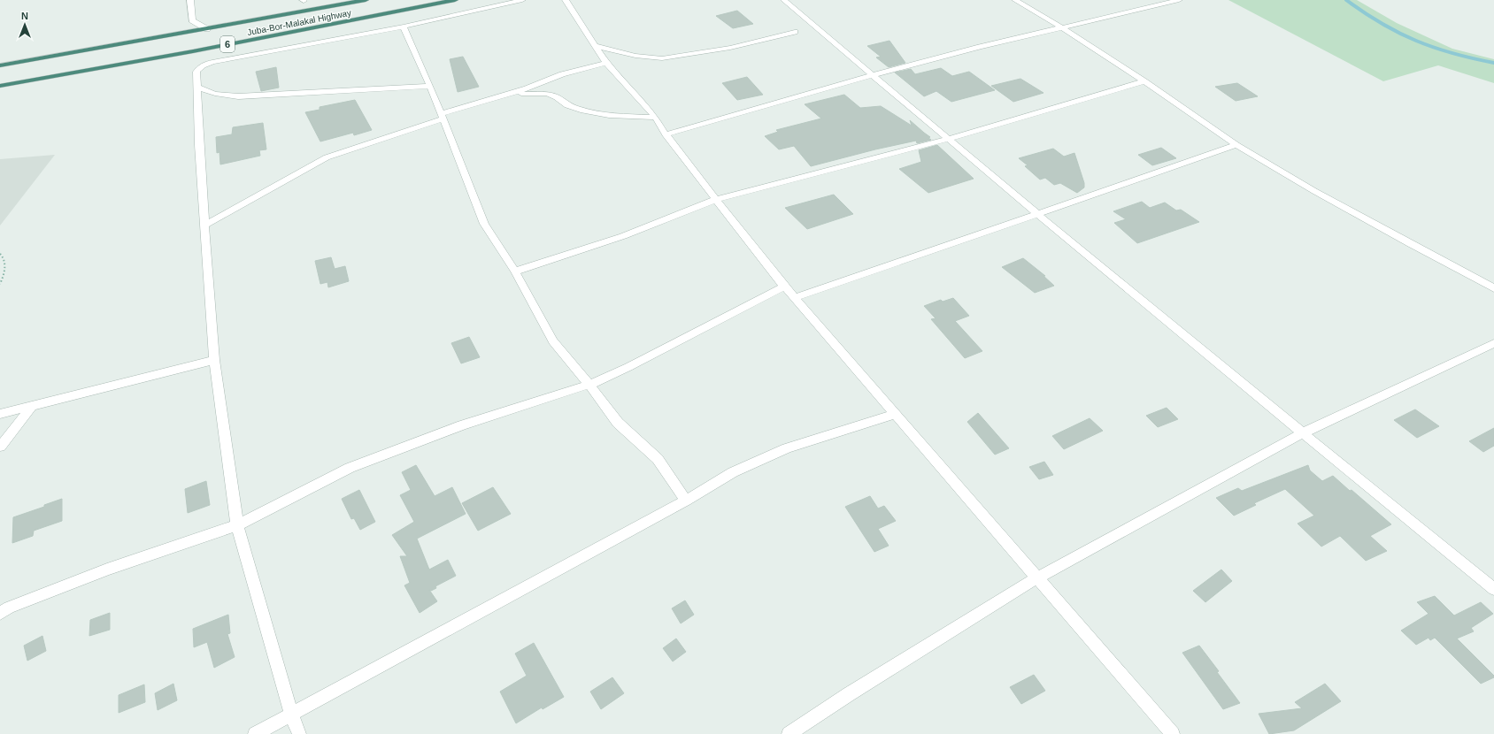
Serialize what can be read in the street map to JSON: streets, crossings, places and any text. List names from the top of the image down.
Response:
{
  "streets": {
    "highway": ["Juba-Bor-Malakal Highway", "6"]
  },
  "north": "top"
}
